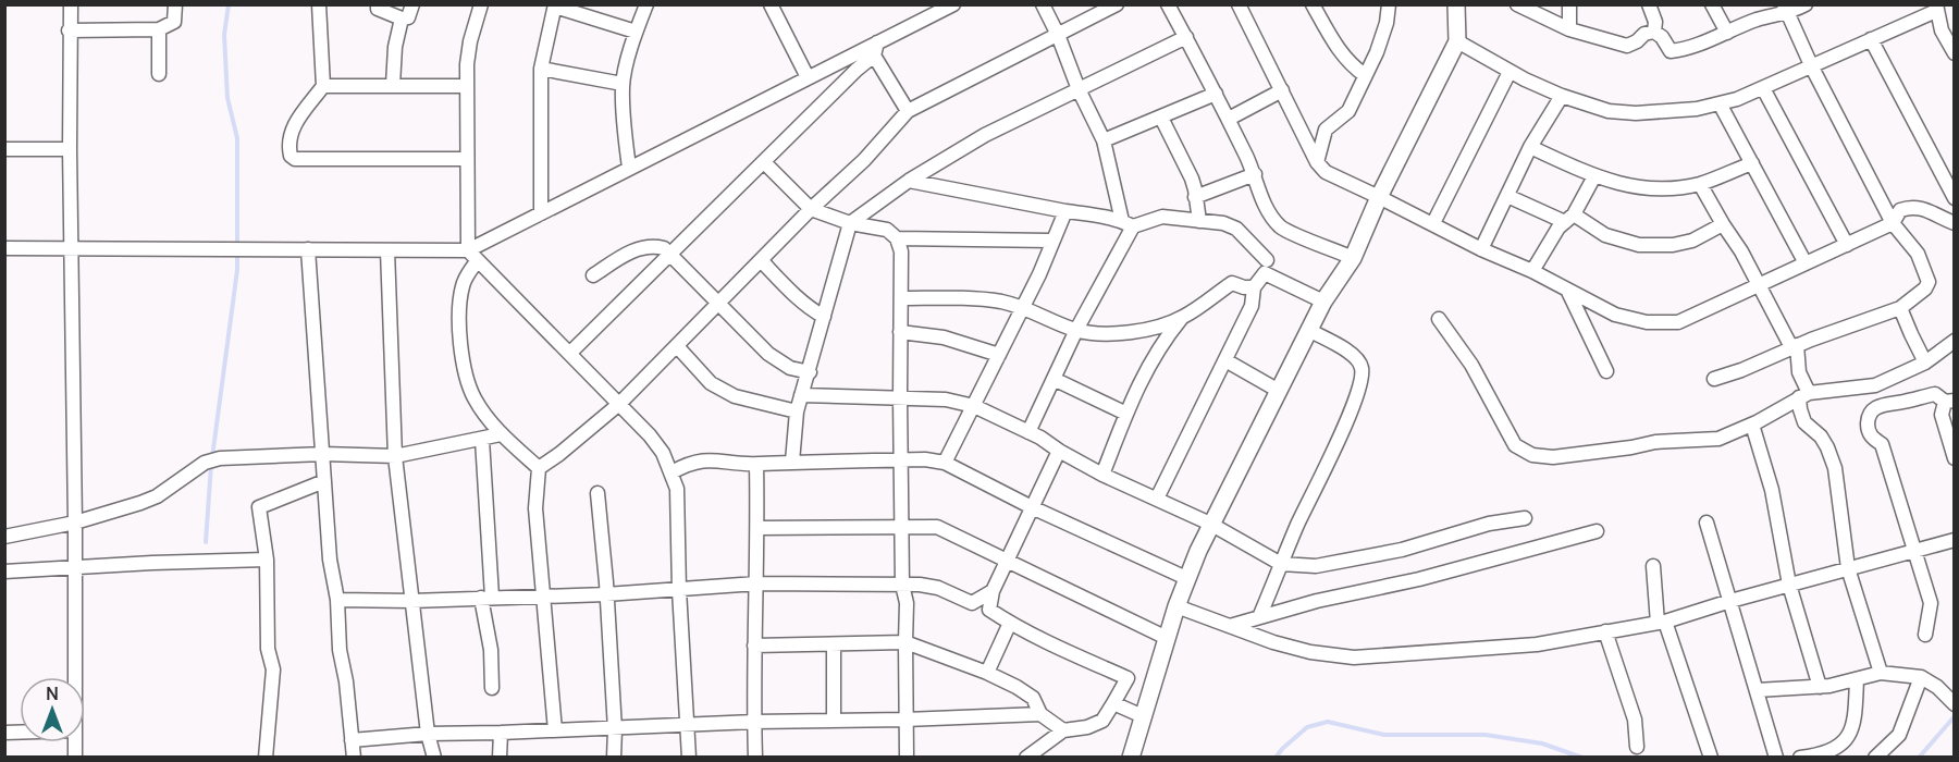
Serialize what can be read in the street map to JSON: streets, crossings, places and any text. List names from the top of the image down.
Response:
{
  "north": "top"
}
